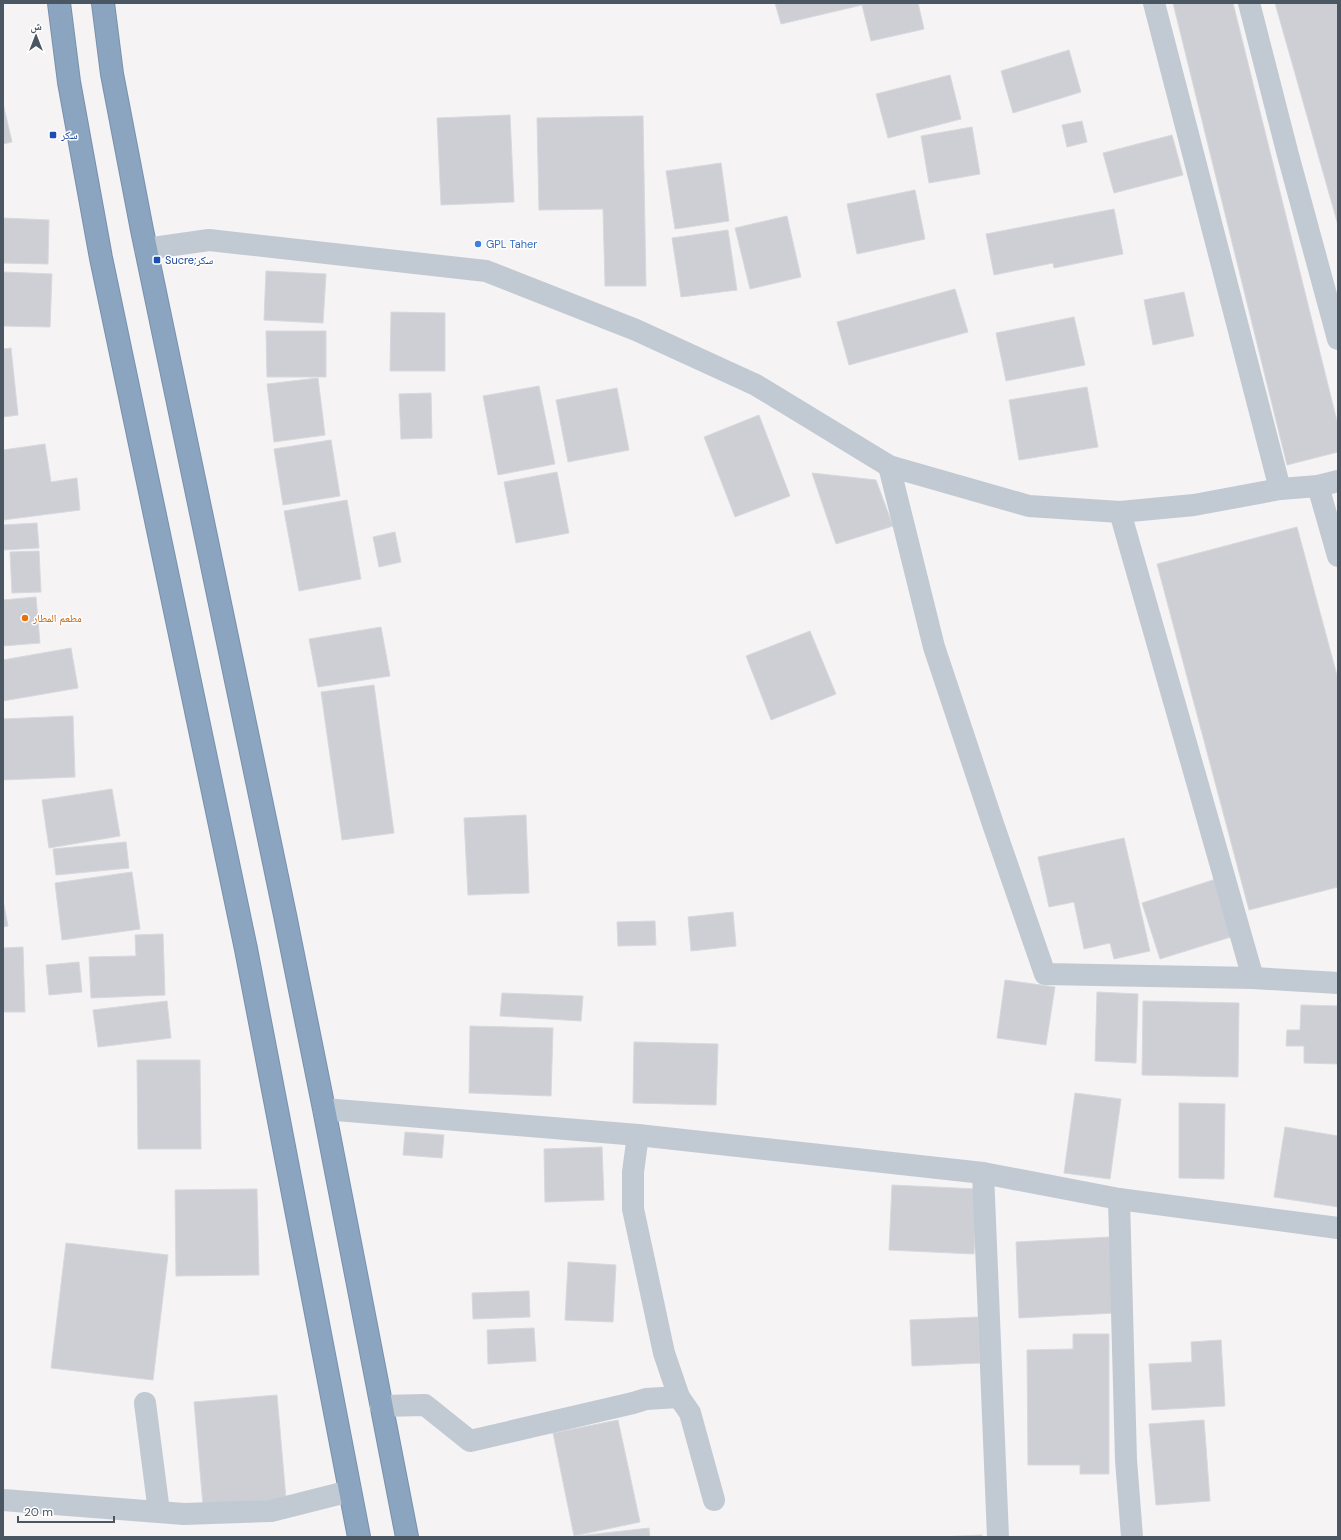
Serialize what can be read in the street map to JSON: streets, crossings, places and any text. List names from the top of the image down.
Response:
{
  "places": {
    "transit": ["سكر", "Sucre;سكر"],
    "other": ["GPL Taher", "مطعم المطار"]
  },
  "scale_bar": "20 m",
  "north": "top"
}
